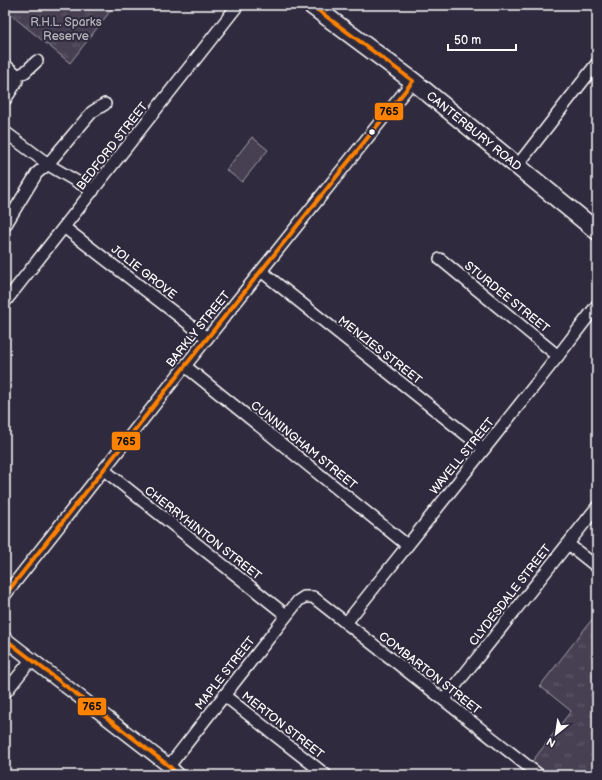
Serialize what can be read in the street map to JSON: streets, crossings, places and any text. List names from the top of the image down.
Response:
{
  "streets": {
    "main road": ["CANTERBURY ROAD"],
    "street": [
      "BEDFORD STREET",
      "JOLIE GROVE",
      "STURDEE STREET",
      "BARKLY STREET",
      "MENZIES STREET",
      "CUNNINGHAM STREET",
      "WAVELL STREET",
      "CHERRYHINTON STREET",
      "CLYDESDALE STREET",
      "MAPLE STREET",
      "COMBARTON STREET",
      "MERTON STREET"
    ]
  },
  "crossings": [
    ["CANTERBURY ROAD", "BARKLY STREET"],
    ["BEDFORD STREET", "JOLIE GROVE"],
    ["JOLIE GROVE", "BARKLY STREET"],
    ["STURDEE STREET", "WAVELL STREET"],
    ["BARKLY STREET", "MENZIES STREET"],
    ["BARKLY STREET", "CUNNINGHAM STREET"],
    ["BARKLY STREET", "CHERRYHINTON STREET"],
    ["MENZIES STREET", "WAVELL STREET"],
    ["CUNNINGHAM STREET", "WAVELL STREET"],
    ["WAVELL STREET", "COMBARTON STREET"],
    ["CHERRYHINTON STREET", "MAPLE STREET"],
    ["CLYDESDALE STREET", "COMBARTON STREET"],
    ["MAPLE STREET", "COMBARTON STREET"],
    ["MAPLE STREET", "MERTON STREET"]
  ],
  "parks": ["R.H.L. Sparks Reserve"],
  "lines": ["transit line 765"],
  "scale_bar": "50 m",
  "north": "bottom left"
}
